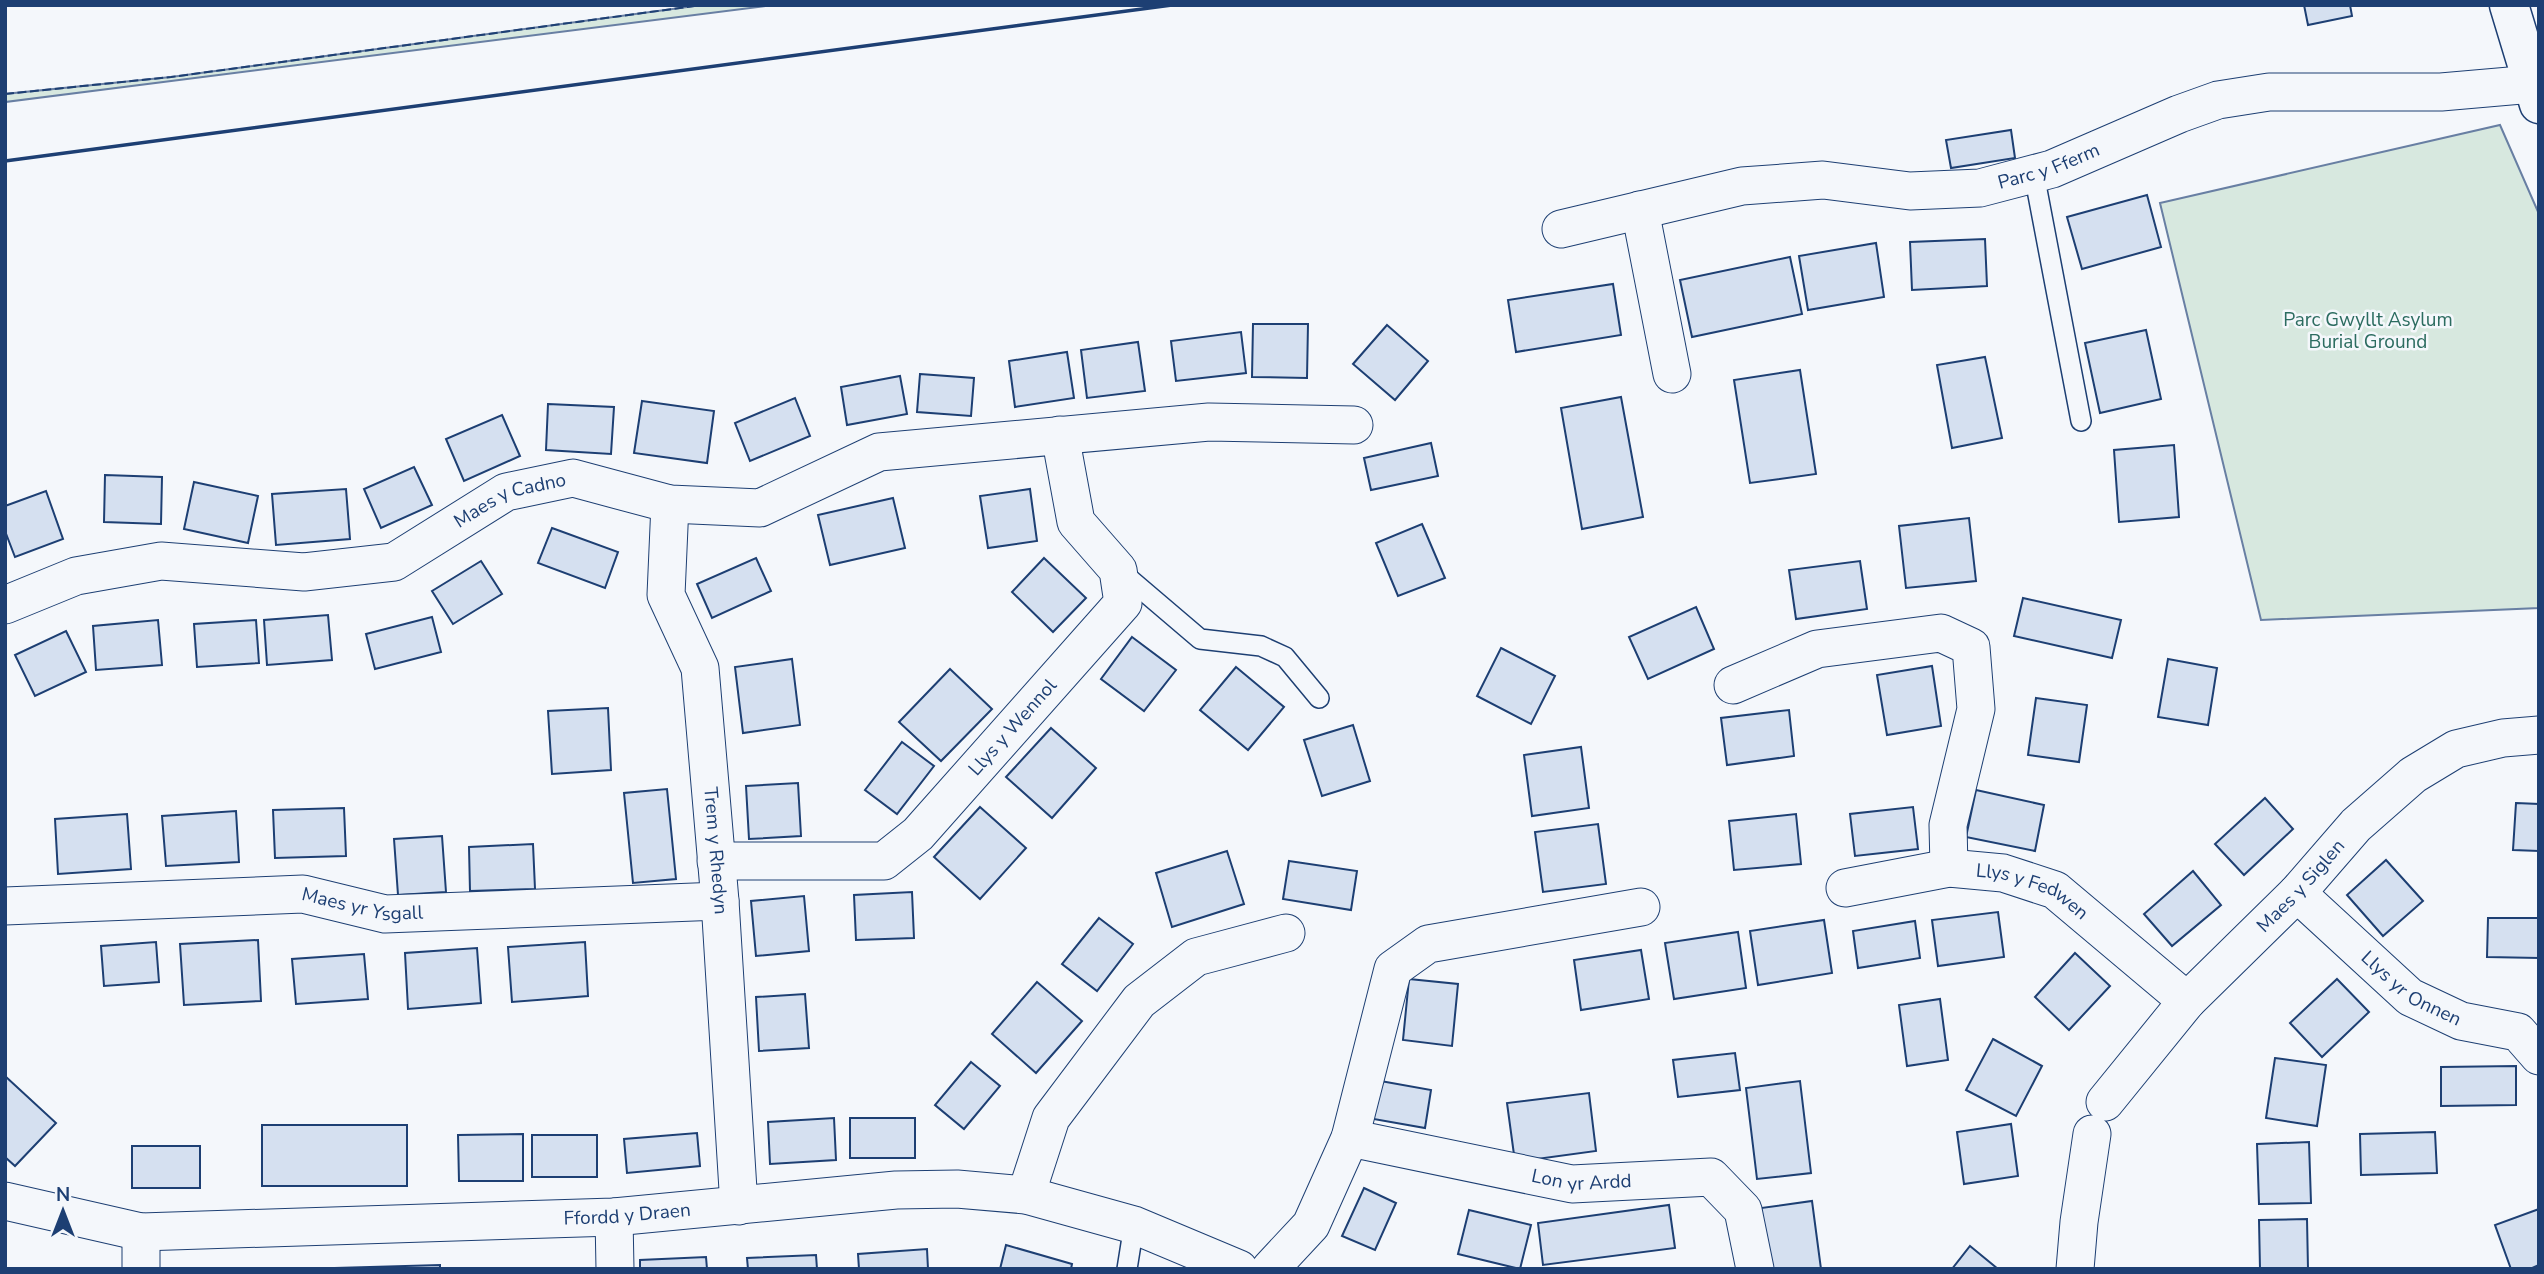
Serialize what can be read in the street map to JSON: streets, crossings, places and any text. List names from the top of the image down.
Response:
{
  "streets": {
    "street": [
      "Parc y Fferm",
      "Maes y Cadno",
      "Llys y Wennol",
      "Trem y Rhedyn",
      "Maes y Siglen",
      "Llys y Fedwen",
      "Maes yr Ysgall",
      "Llys yr Onnen",
      "Lon yr Ardd",
      "Ffordd y Draen"
    ]
  },
  "crossings": [
    ["Maes y Cadno", "Trem y Rhedyn"],
    ["Llys y Wennol", "Trem y Rhedyn"],
    ["Trem y Rhedyn", "Maes yr Ysgall"],
    ["Trem y Rhedyn", "Ffordd y Draen"],
    ["Maes y Siglen", "Llys y Fedwen"],
    ["Maes y Siglen", "Llys yr Onnen"]
  ],
  "parks": ["Parc Gwyllt Asylum Burial Ground"],
  "north": "top"
}
